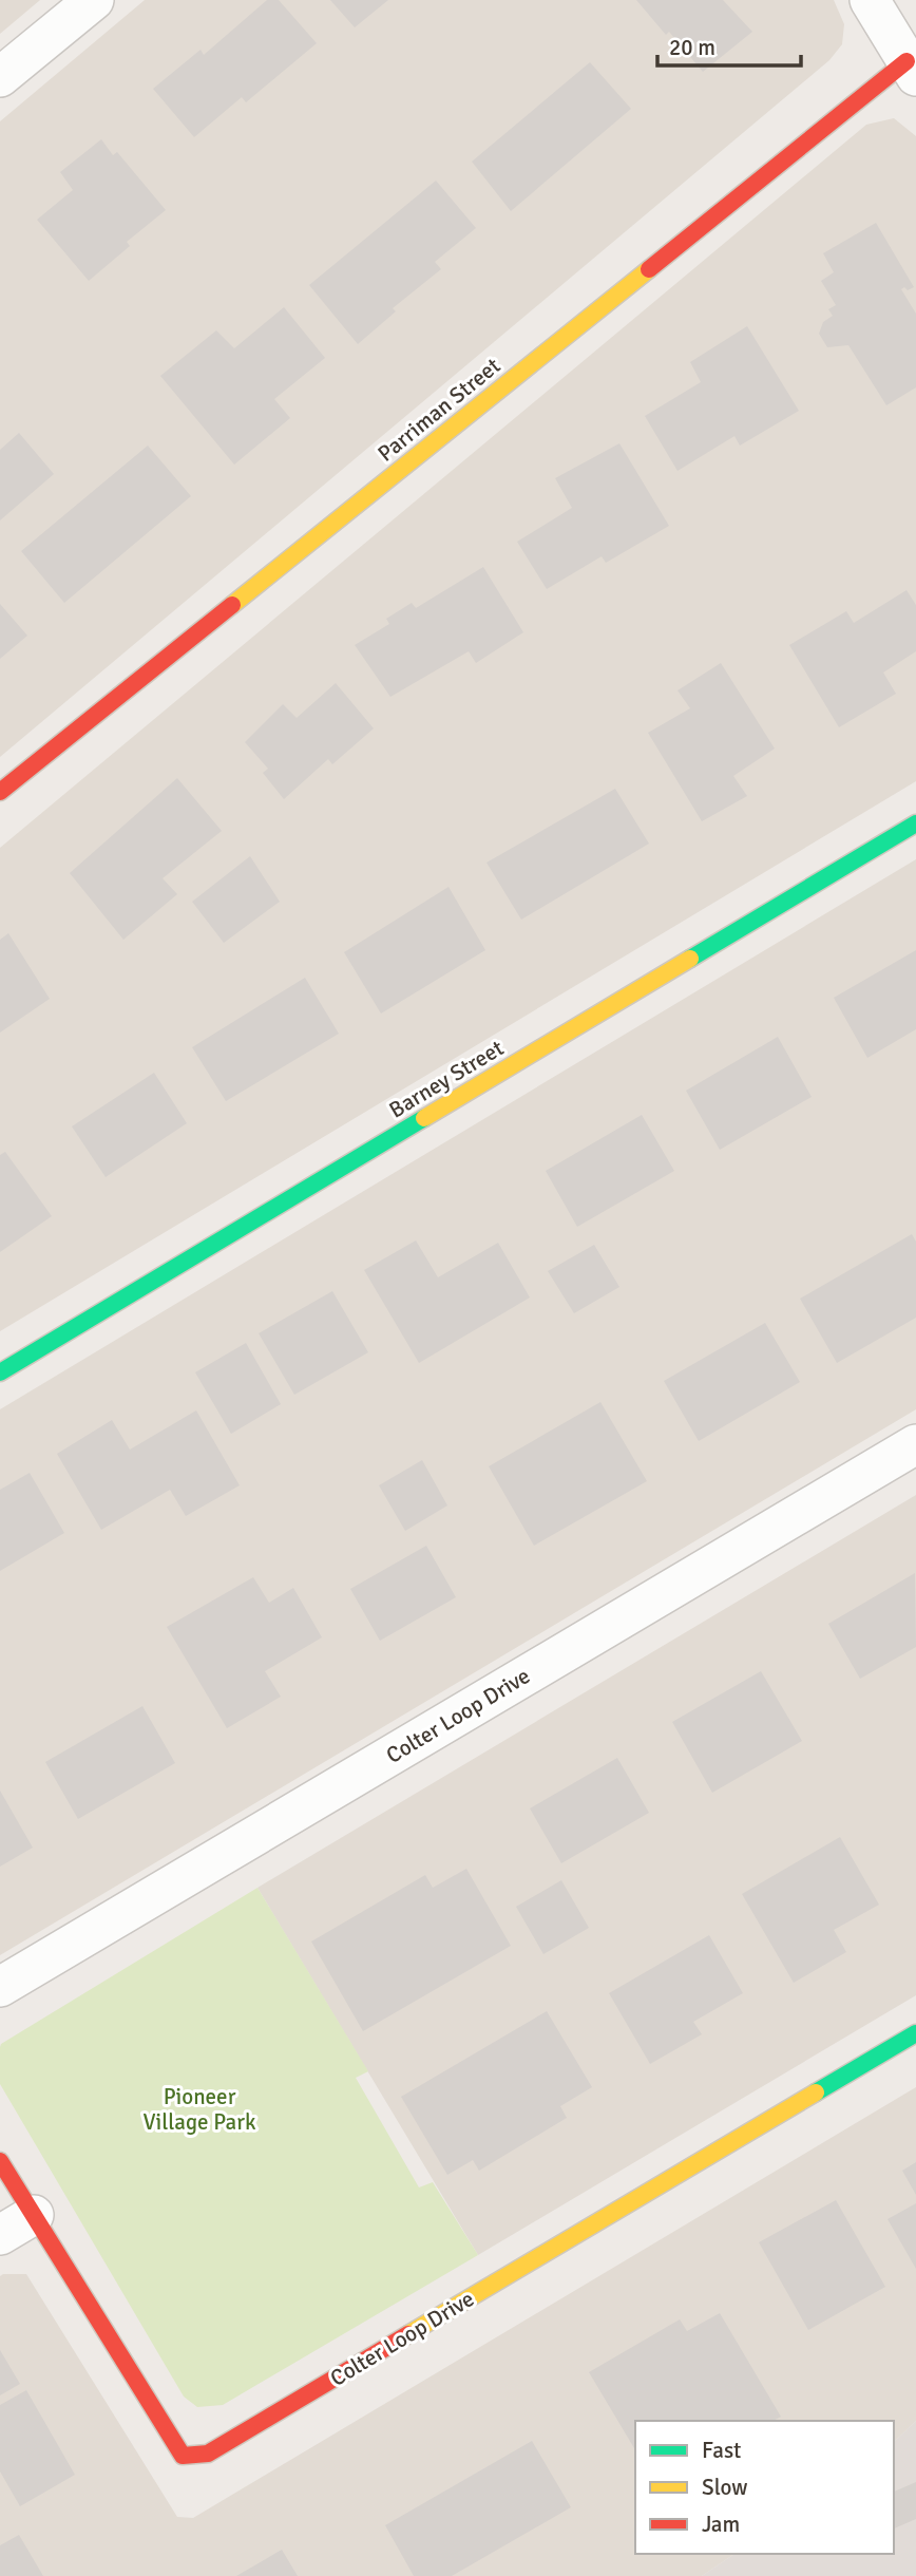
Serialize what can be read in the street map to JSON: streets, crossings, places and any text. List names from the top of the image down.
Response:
{
  "streets": {
    "street": ["Parriman Street", "Barney Street", "Colter Loop Drive"]
  },
  "parks": ["Pioneer Village Park"],
  "legend": ["Fast", "Slow", "Jam"],
  "scale_bar": "20 m"
}
